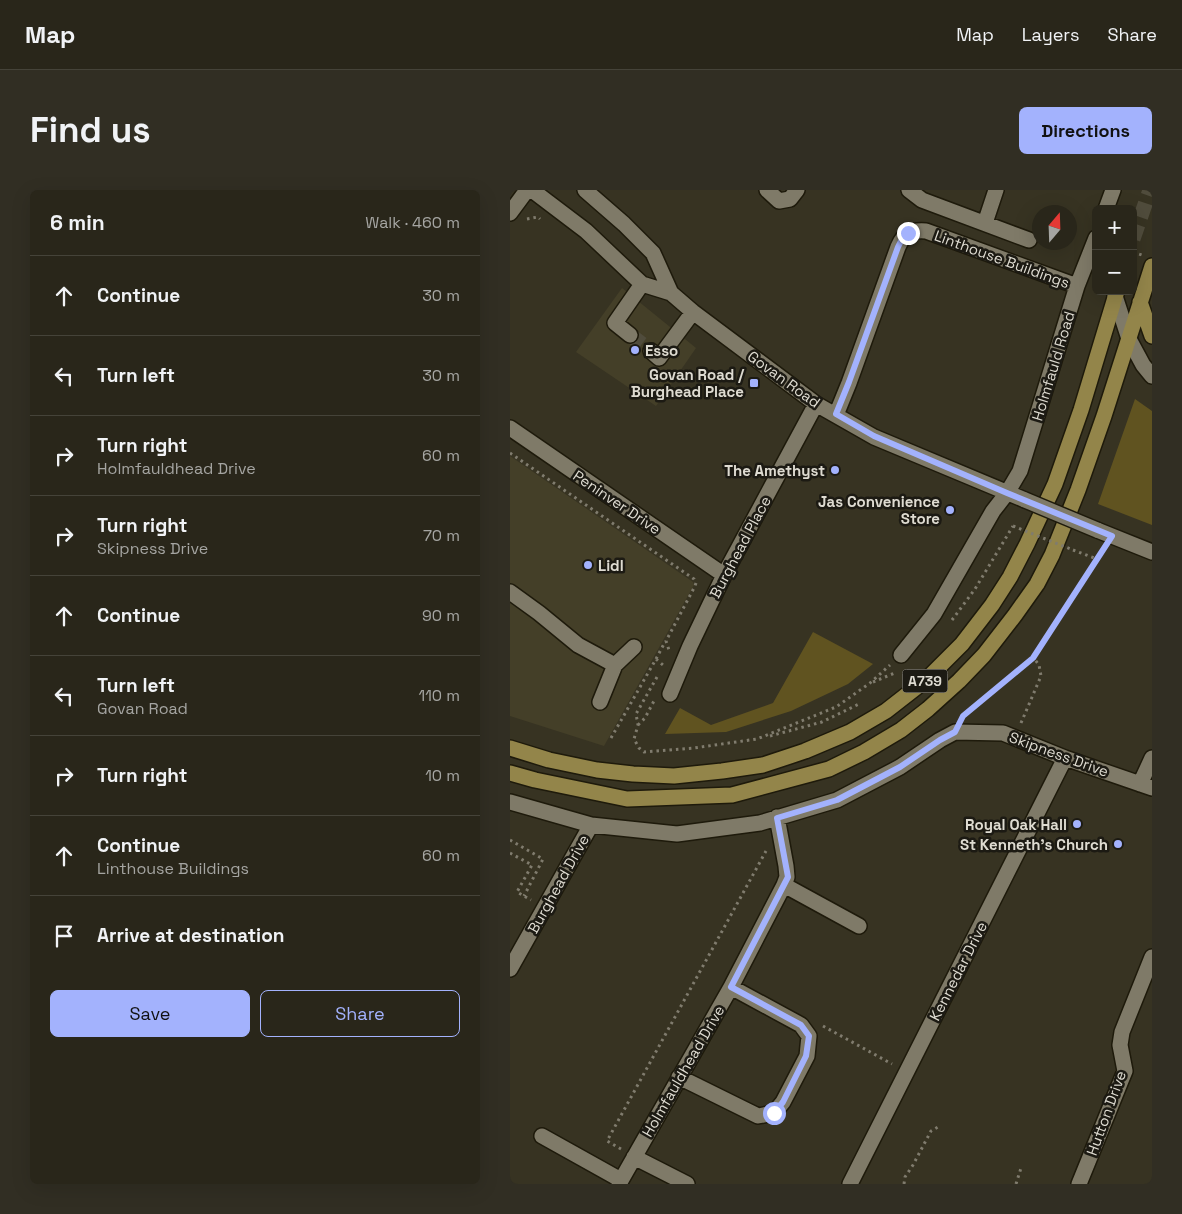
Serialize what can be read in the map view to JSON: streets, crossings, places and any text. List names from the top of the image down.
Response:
{
  "streets": {
    "main road": ["A739"],
    "street": [
      "Linthouse Buildings",
      "Holmfauld Road",
      "Govan Road",
      "Peninver Drive",
      "Burghead Place",
      "Skipness Drive",
      "Burghead Drive",
      "Kennedar Drive",
      "Holmfauldhead Drive",
      "Hutton Drive"
    ]
  },
  "crossings": [
    ["Linthouse Buildings", "Holmfauld Road"],
    ["Linthouse Buildings", "Govan Road"],
    ["Holmfauld Road", "Govan Road"],
    ["Govan Road", "Burghead Place"],
    ["Peninver Drive", "Burghead Place"],
    ["Skipness Drive", "Kennedar Drive"]
  ],
  "places": {
    "other": [
      "Esso",
      "The Amethyst",
      "Jas Convenience Store",
      "Lidl",
      "Royal Oak Hall",
      "St Kenneth's Church"
    ],
    "transit": ["Govan Road / Burghead Place"]
  },
  "north": "top",
  "page": {
    "header": "Map",
    "nav": ["Map", "Layers", "Share"],
    "buttons": [
      "Directions",
      ["Save", "Share"]
    ],
    "title": "Find us",
    "heading": ["6 min", "Walk · 460 m"],
    "map_buttons": ["+", "−"],
    "list": [
      ["Continue", "30 m"],
      ["Turn left", "30 m"],
      ["Turn right", "Holmfauldhead Drive", "60 m"],
      ["Turn right", "Skipness Drive", "70 m"],
      ["Continue", "90 m"],
      ["Turn left", "Govan Road", "110 m"],
      ["Turn right", "10 m"],
      ["Continue", "Linthouse Buildings", "60 m"],
      "Arrive at destination"
    ]
  }
}
